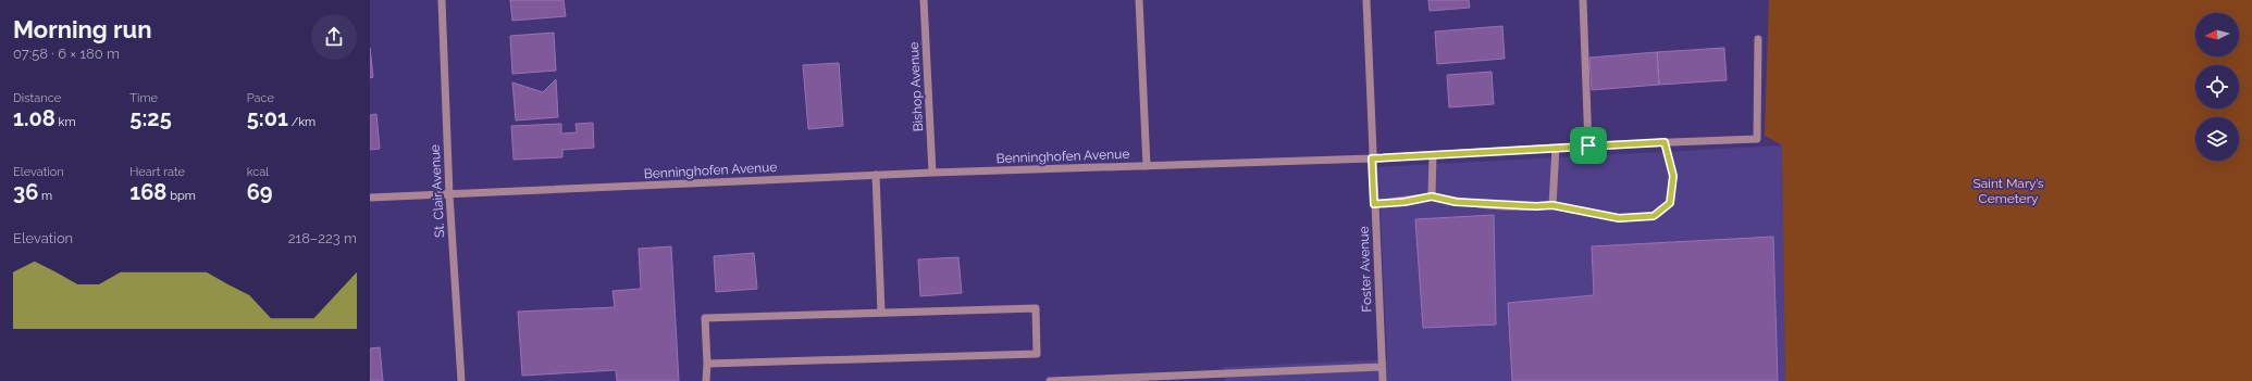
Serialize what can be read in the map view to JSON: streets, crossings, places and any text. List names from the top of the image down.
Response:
{
  "streets": {
    "street": [
      "Bishop Avenue",
      "Benninghofen Avenue",
      "St. Clair Avenue",
      "Foster Avenue"
    ]
  },
  "crossings": [
    ["Bishop Avenue", "Benninghofen Avenue"],
    ["Benninghofen Avenue", "St. Clair Avenue"],
    ["Benninghofen Avenue", "Foster Avenue"]
  ],
  "parks": ["Saint Mary’s Cemetery"],
  "north": "left",
  "page": {
    "heading": ["Morning run", "07:58 · 6 × 180 m"],
    "stats": [
      ["Distance", "1.08 km"],
      ["Time", "5:25"],
      ["Pace", "5:01 /km"],
      ["Elevation", "36 m"],
      ["Heart rate", "168 bpm"],
      ["kcal", "69"]
    ],
    "chart": ["Elevation", "218–223 m"]
  }
}
